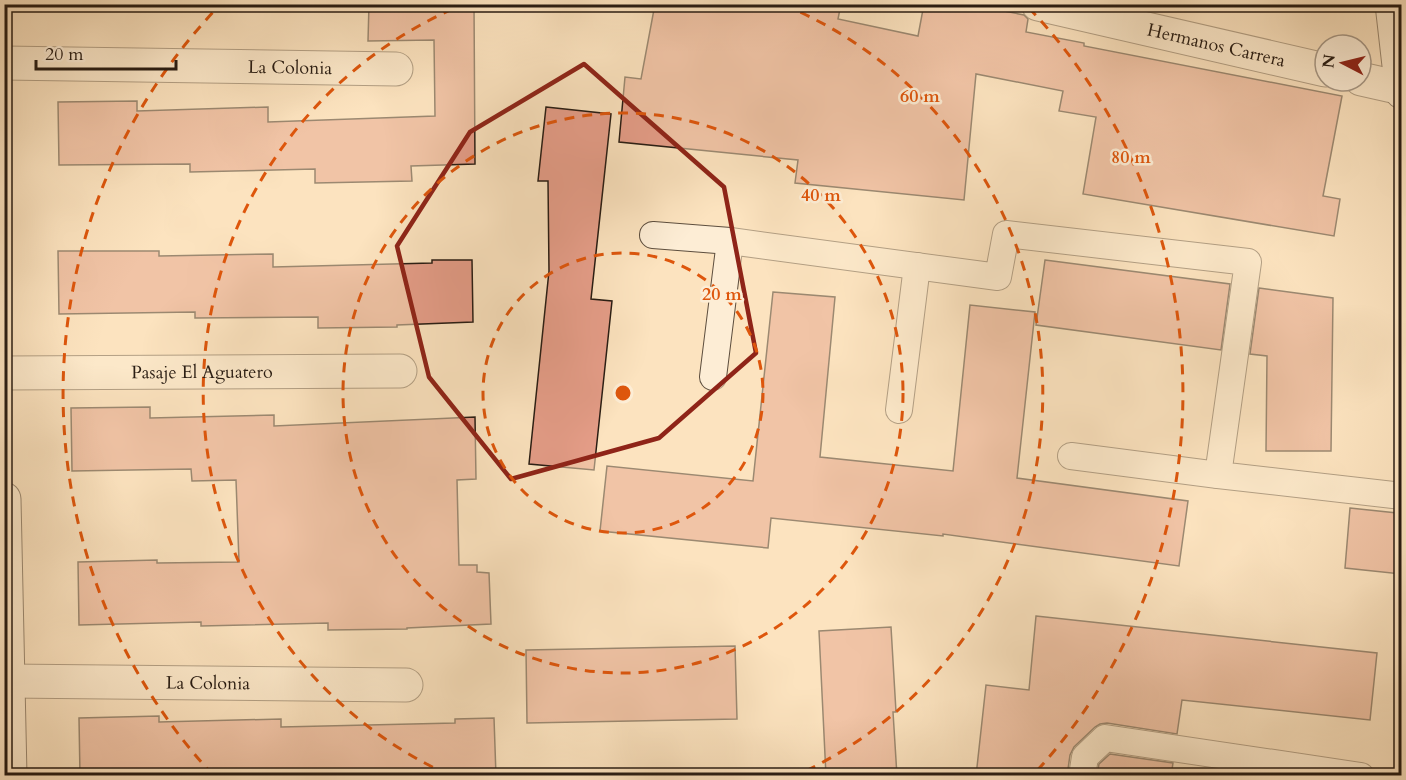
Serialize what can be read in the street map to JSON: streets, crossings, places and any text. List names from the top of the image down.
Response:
{
  "streets": {
    "street": ["Hermanos Carrera", "La Colonia", "Pasaje El Aguatero"]
  },
  "scale_bar": "20 m",
  "north": "left",
  "rings": [
    "60 m",
    "80 m",
    "40 m",
    "20 m"
  ]
}
